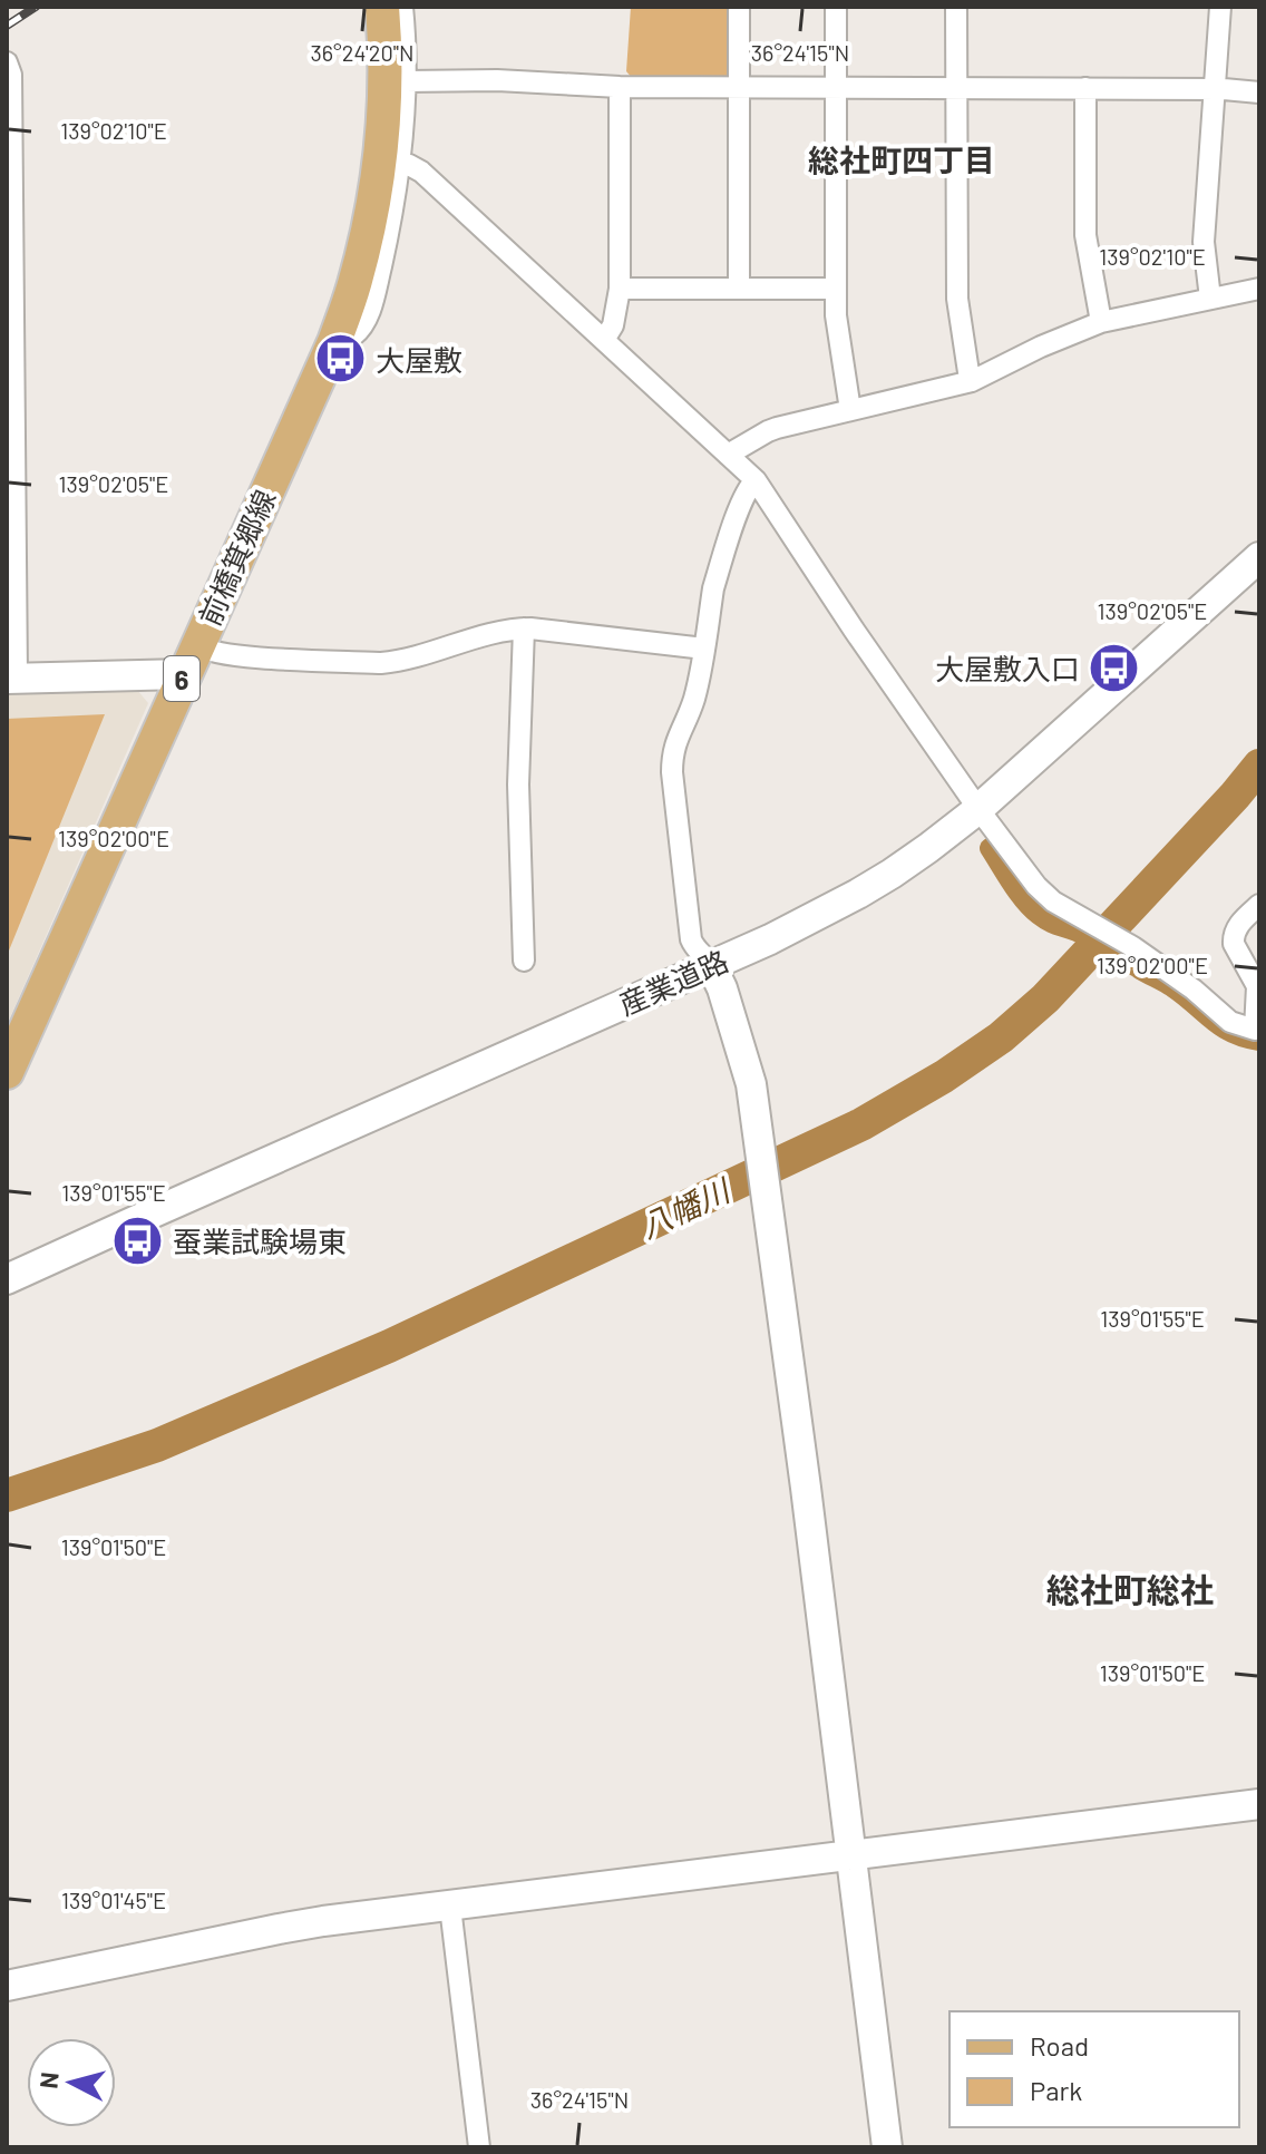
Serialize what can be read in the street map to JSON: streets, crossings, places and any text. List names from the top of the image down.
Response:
{
  "streets": {
    "main road": ["前橋箕郷線", "6"],
    "street": ["産業道路"]
  },
  "districts": ["総社町四丁目", "総社町総社"],
  "water": ["八幡川"],
  "places": {
    "bus stop": ["大屋敷", "大屋敷入口", "蚕業試験場東"]
  },
  "legend": ["Road", "Park"],
  "north": "left",
  "coordinates": [
    "36°24'20\"N",
    "36°24'15\"N",
    "139°02'10\"E",
    "139°02'05\"E",
    "139°02'00\"E",
    "139°01'55\"E",
    "139°01'50\"E",
    "139°01'45\"E"
  ]
}
